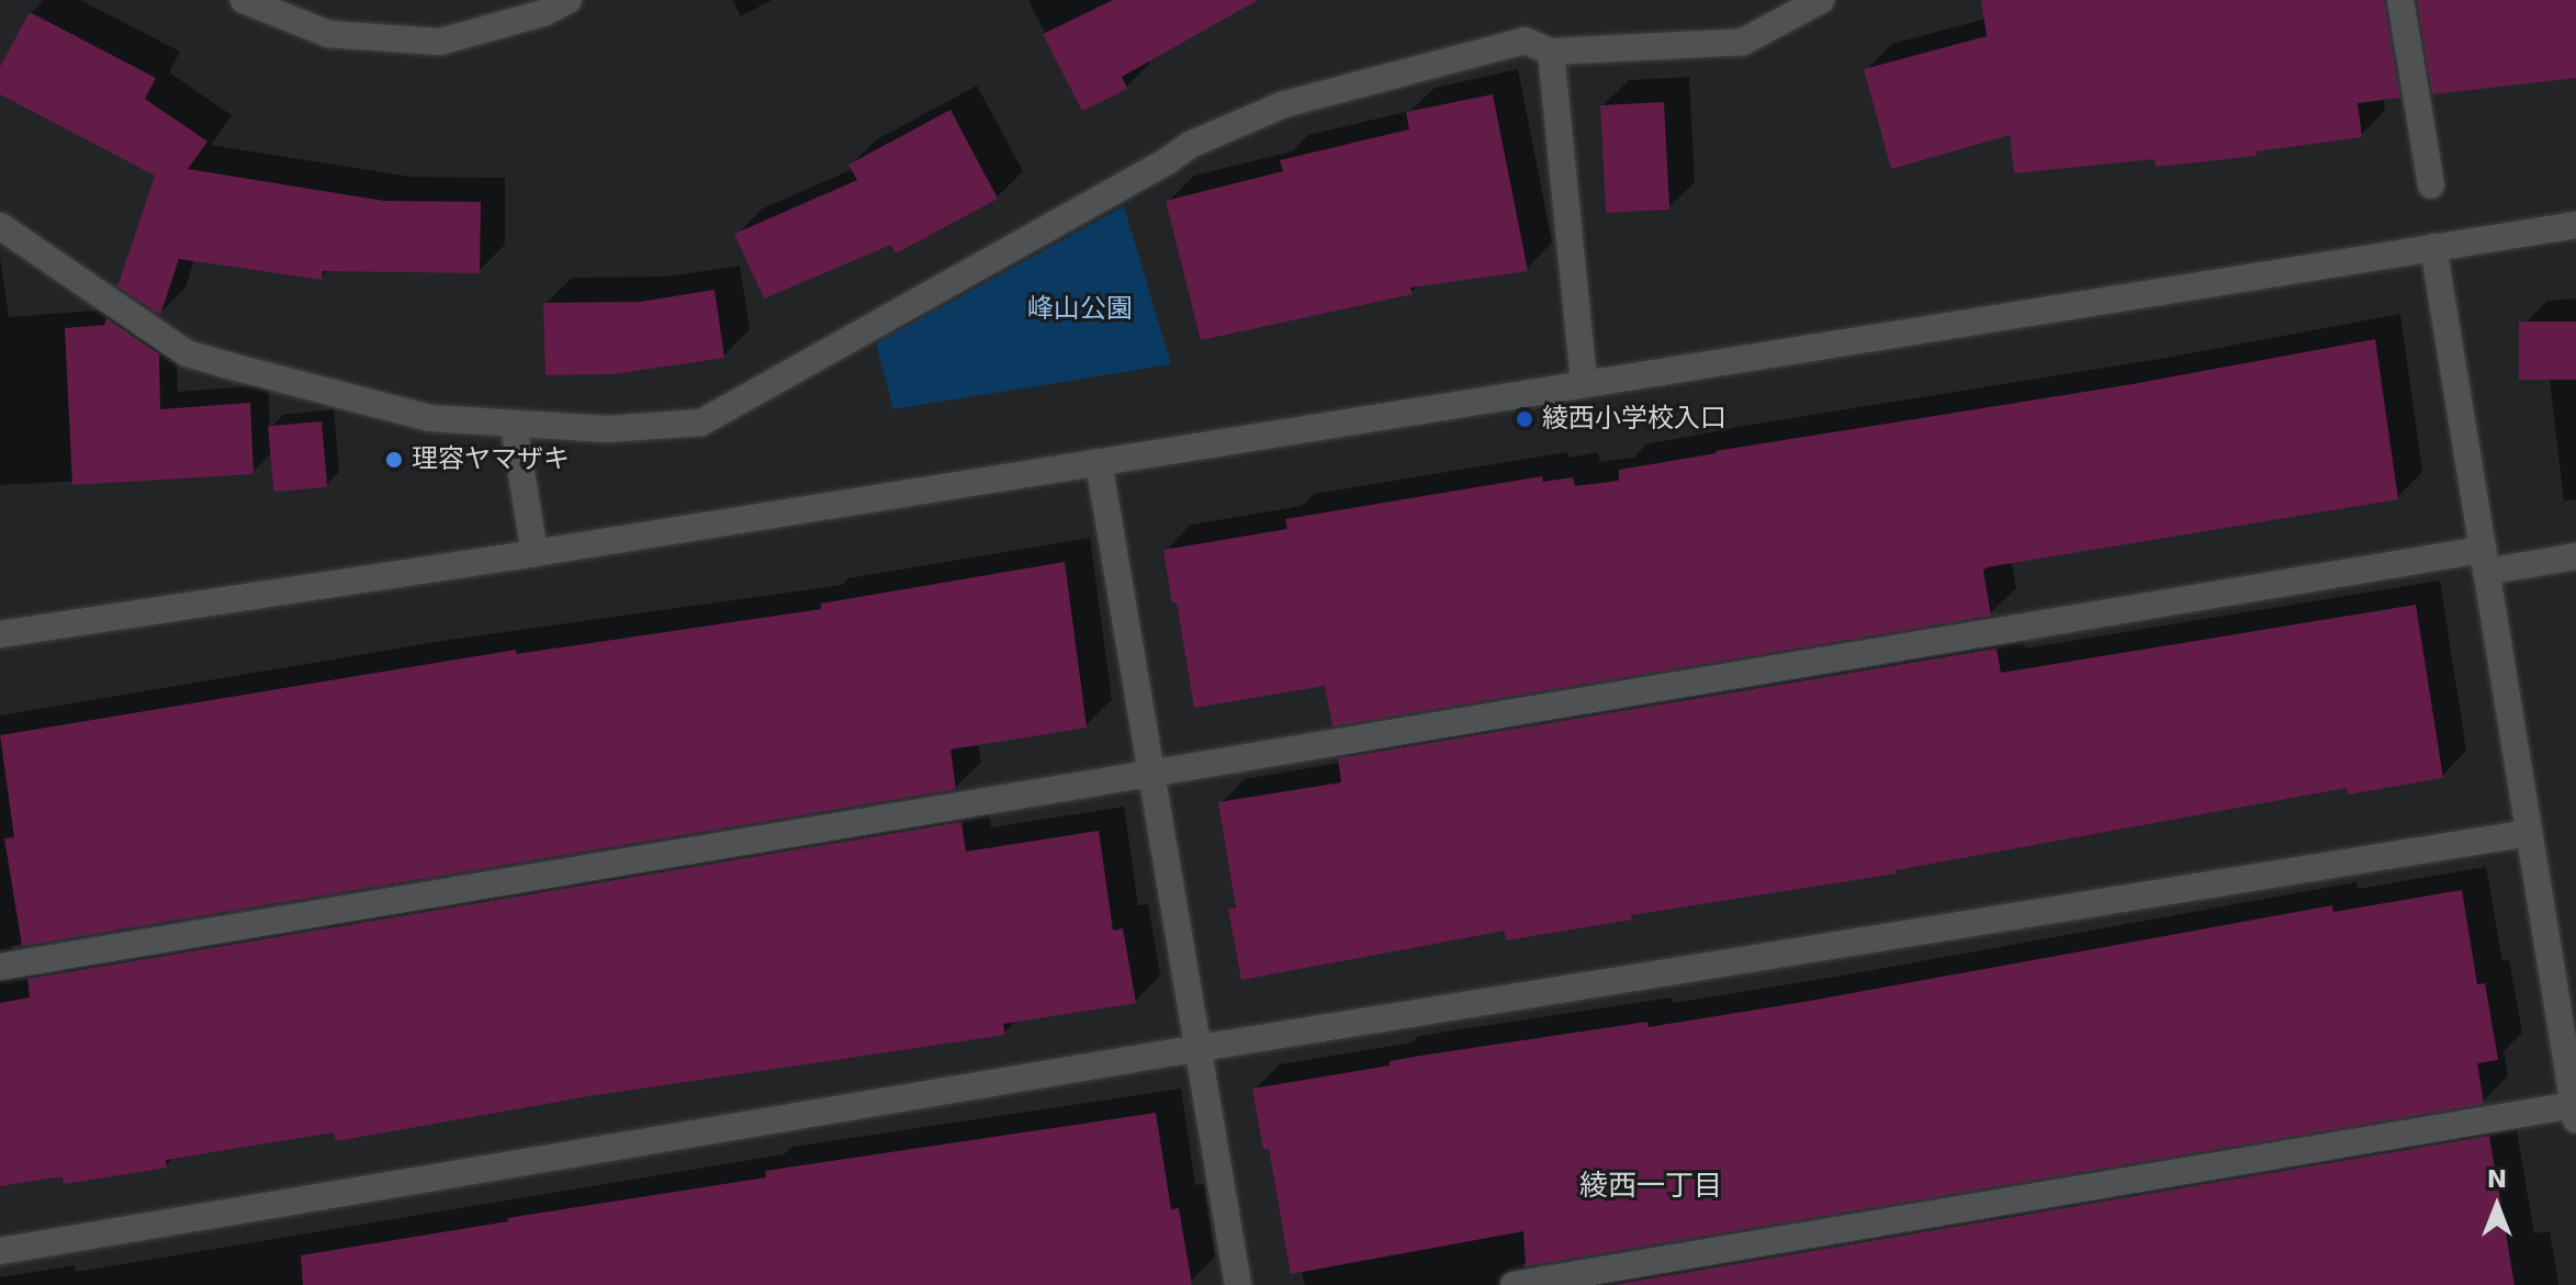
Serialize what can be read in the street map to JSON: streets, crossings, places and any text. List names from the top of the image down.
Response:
{
  "districts": ["綾西一丁目"],
  "parks": ["峰山公園"],
  "places": ["綾西小学校入口", "理容ヤマザキ"],
  "north": "top"
}
